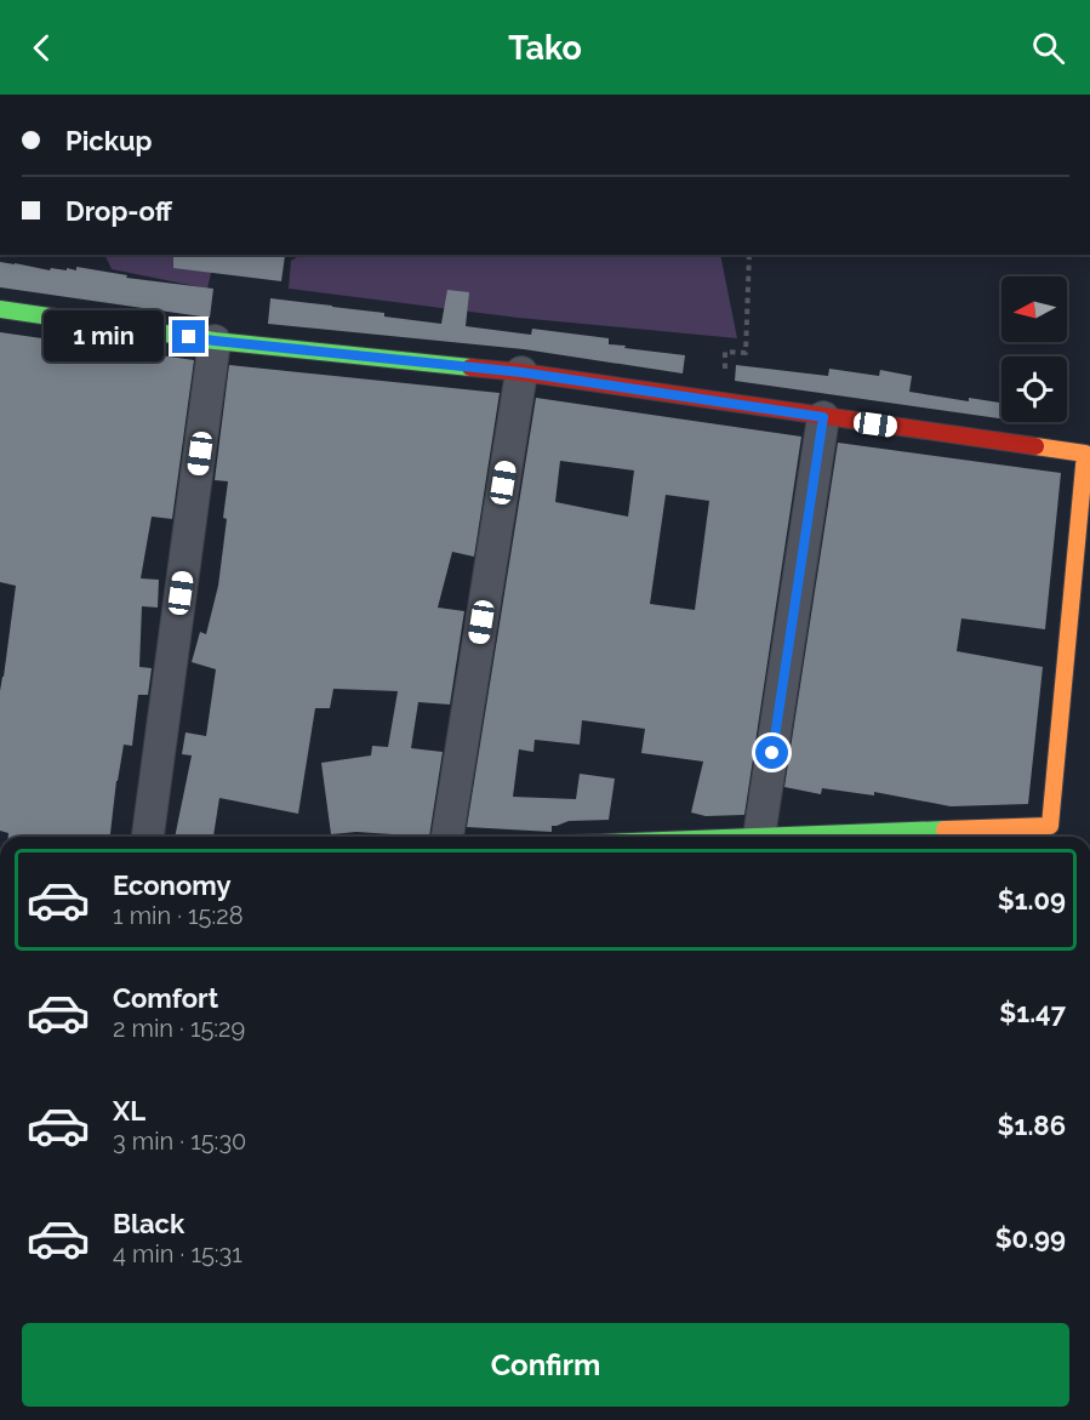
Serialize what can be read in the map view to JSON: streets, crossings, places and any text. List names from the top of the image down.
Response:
{
  "north": "left",
  "page": {
    "header": "Tako",
    "banner": ["Pickup", "Drop-off"],
    "bubble": "1 min",
    "list": [
      {
        "name": "Economy",
        "note": "1 min · 15:28",
        "value": "$1.09"
      },
      {
        "name": "Comfort",
        "note": "2 min · 15:29",
        "value": "$1.47"
      },
      {
        "name": "XL",
        "note": "3 min · 15:30",
        "value": "$1.86"
      },
      {
        "name": "Black",
        "note": "4 min · 15:31",
        "value": "$0.99"
      }
    ],
    "buttons": "Confirm"
  }
}
